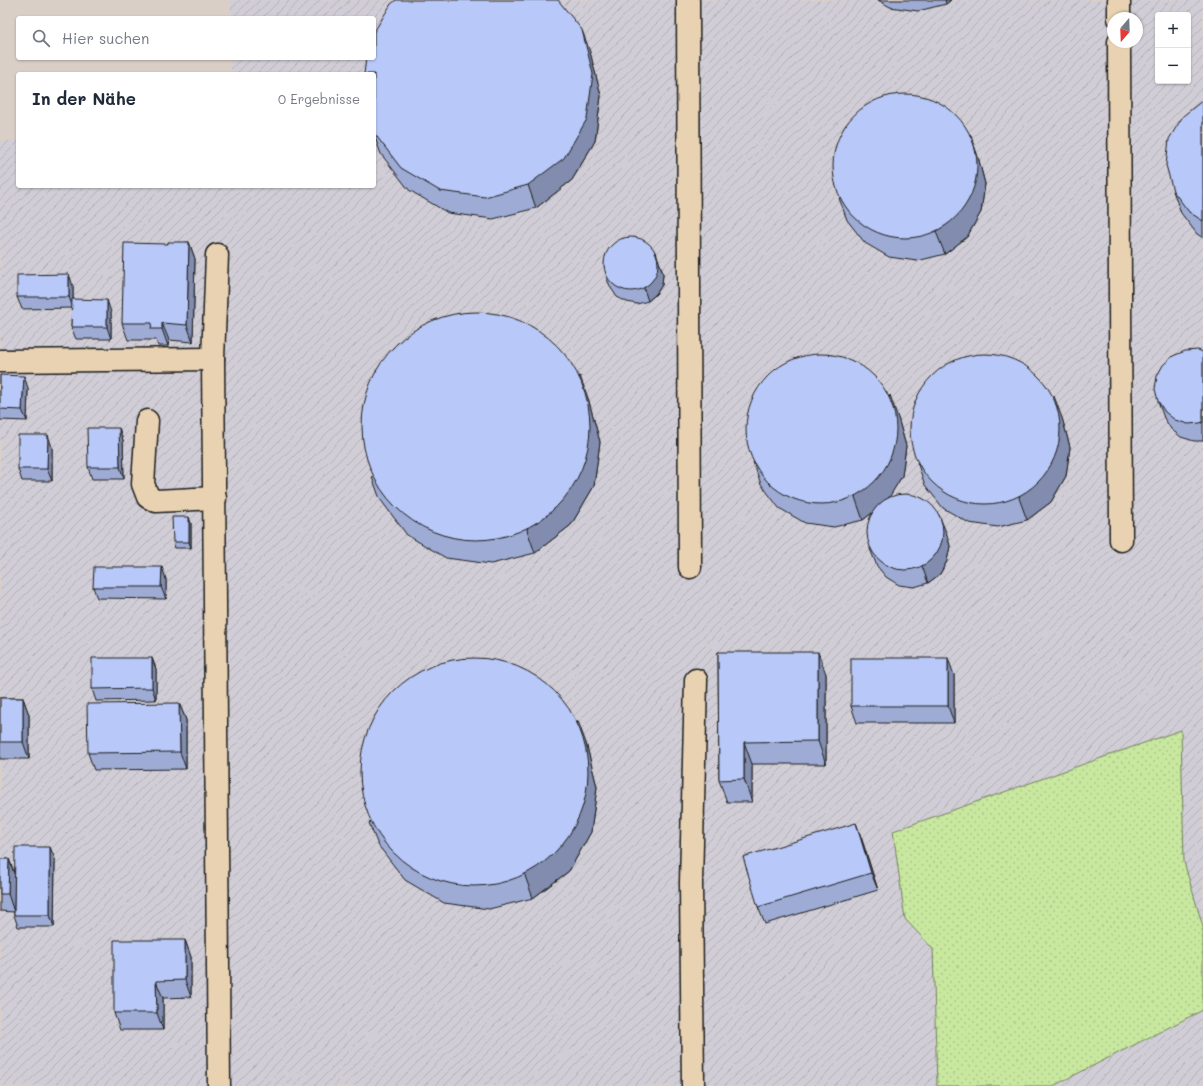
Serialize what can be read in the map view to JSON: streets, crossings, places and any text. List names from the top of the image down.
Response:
{
  "north": "bottom",
  "page": {
    "map_buttons": ["+", "−"],
    "search": "Hier suchen",
    "heading": ["In der Nähe", "0 Ergebnisse"]
  }
}
